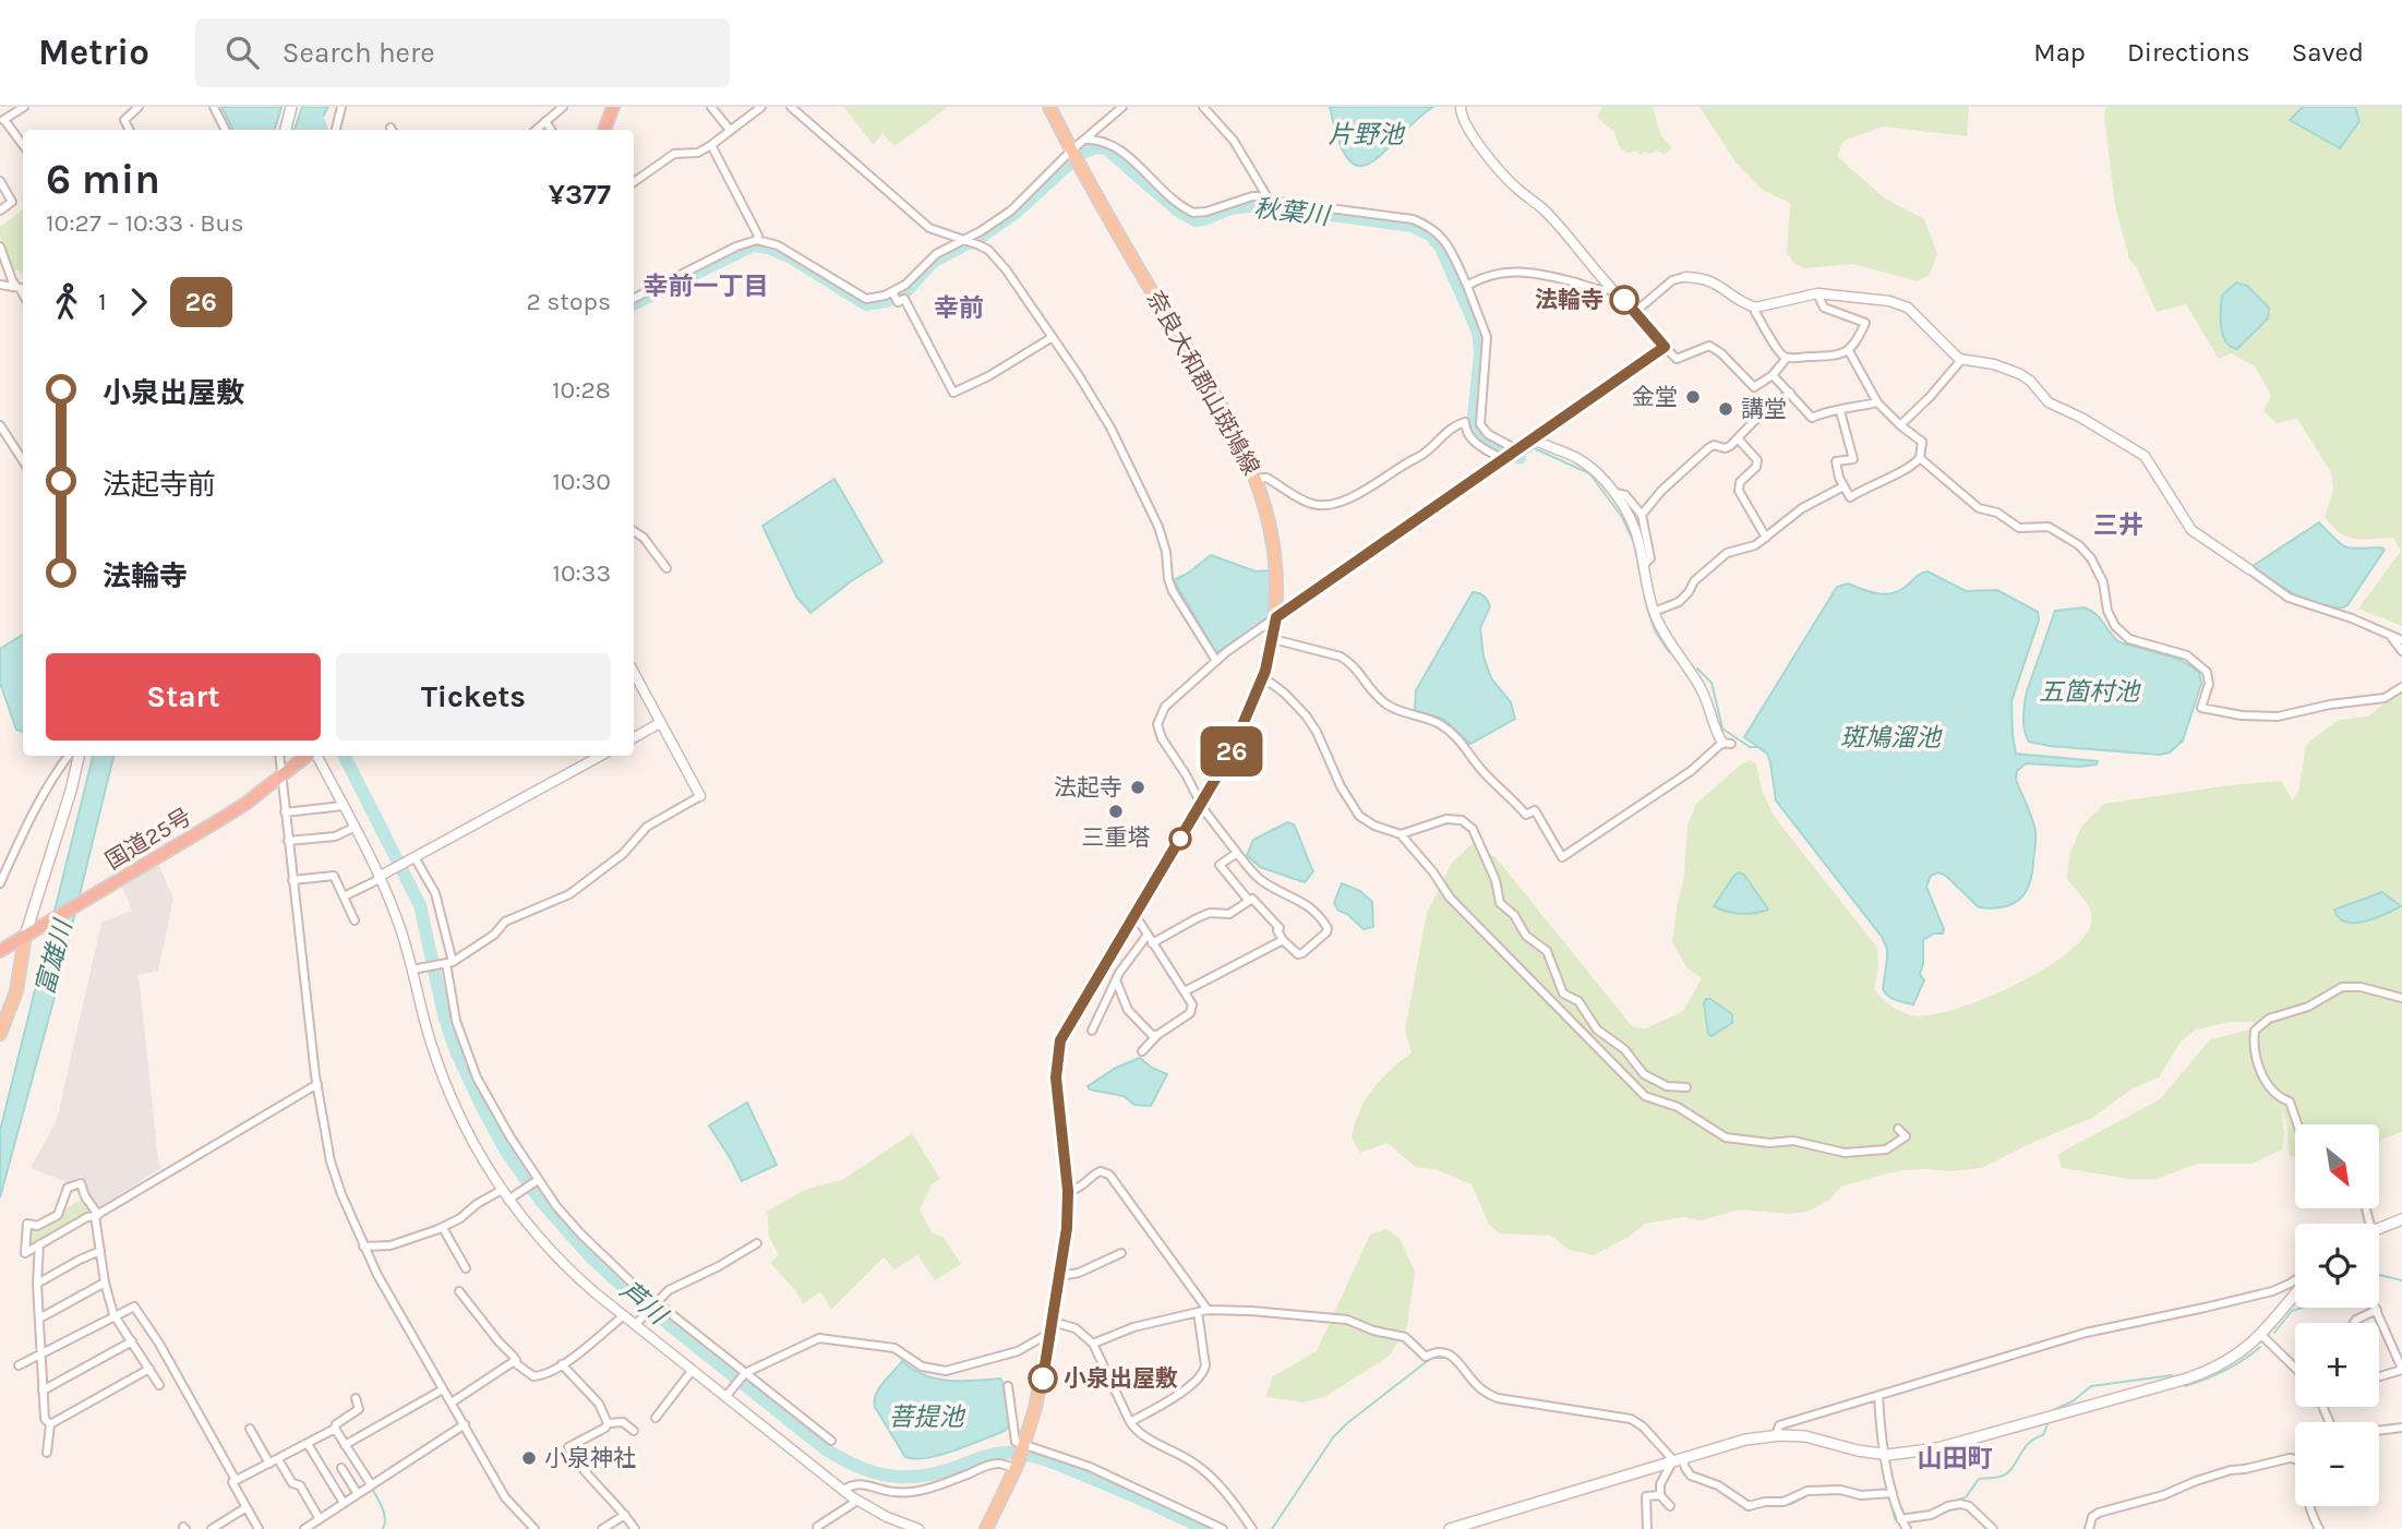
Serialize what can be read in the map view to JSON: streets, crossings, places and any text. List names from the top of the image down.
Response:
{
  "streets": {
    "highway": ["国道25号"],
    "main road": ["奈良大和郡山斑鳩線"]
  },
  "districts": [
    "幸前一丁目",
    "幸前",
    "三井",
    "山田町"
  ],
  "water": [
    "片野池",
    "秋葉川",
    "五箇村池",
    "斑鳩溜池",
    "富雄川",
    "芦川",
    "菩提池"
  ],
  "places": [
    "法輪寺",
    "金堂",
    "講堂",
    "法起寺",
    "三重塔",
    "小泉出屋敷",
    "小泉神社"
  ],
  "lines": ["bus line 26"],
  "north": "bottom right",
  "page": {
    "header": "Metrio",
    "search": "Search here",
    "nav": ["Map", "Directions", "Saved"],
    "on_map": "26",
    "heading": ["6 min", "10:27 – 10:33 · Bus", "¥377"],
    "legs": ["1", "26", "2 stops"],
    "list": [
      {
        "name": "小泉出屋敷",
        "value": "10:28"
      },
      {
        "name": "法起寺前",
        "value": "10:30"
      },
      {
        "name": "法輪寺",
        "value": "10:33"
      }
    ],
    "buttons": ["Start", "Tickets"],
    "map_buttons": ["+", "−"]
  }
}
